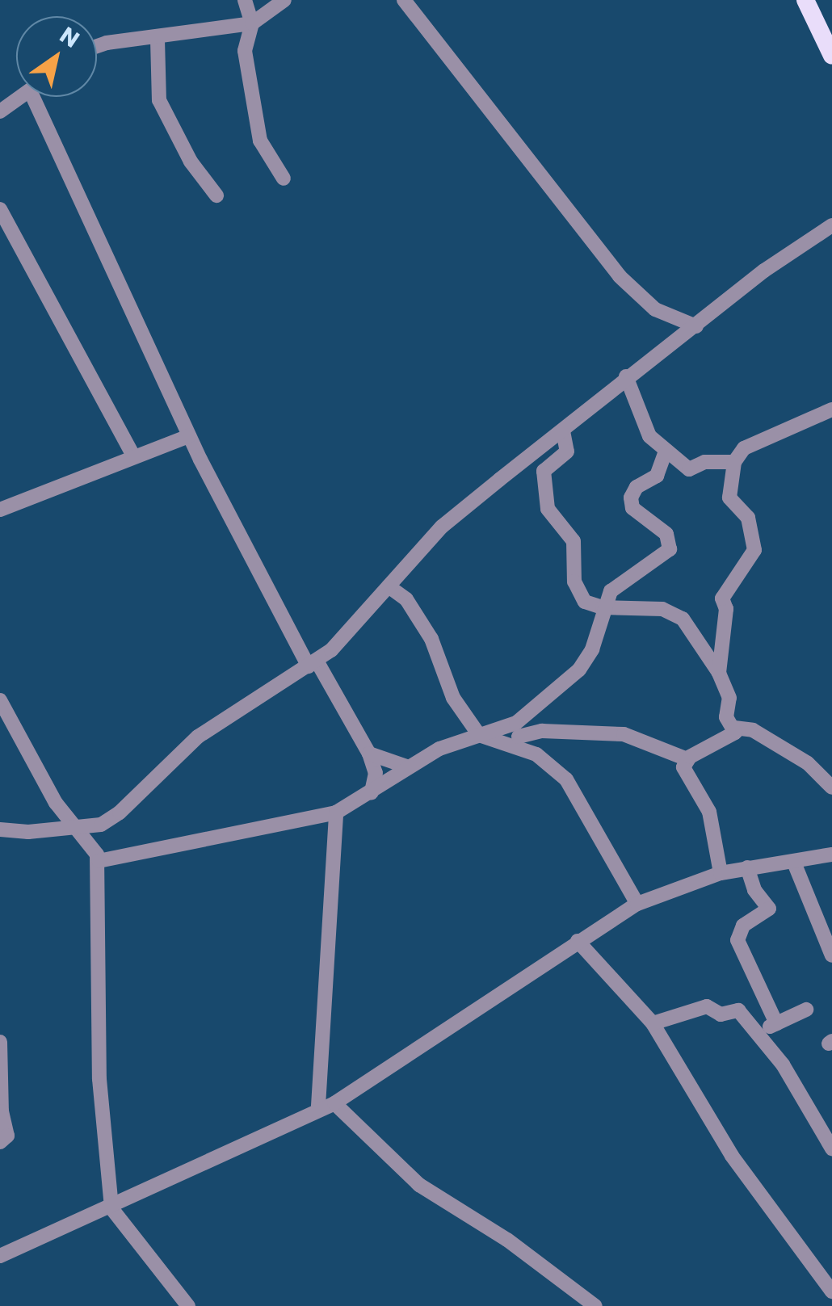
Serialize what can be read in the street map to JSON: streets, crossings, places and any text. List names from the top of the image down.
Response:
{
  "north": "top right"
}
